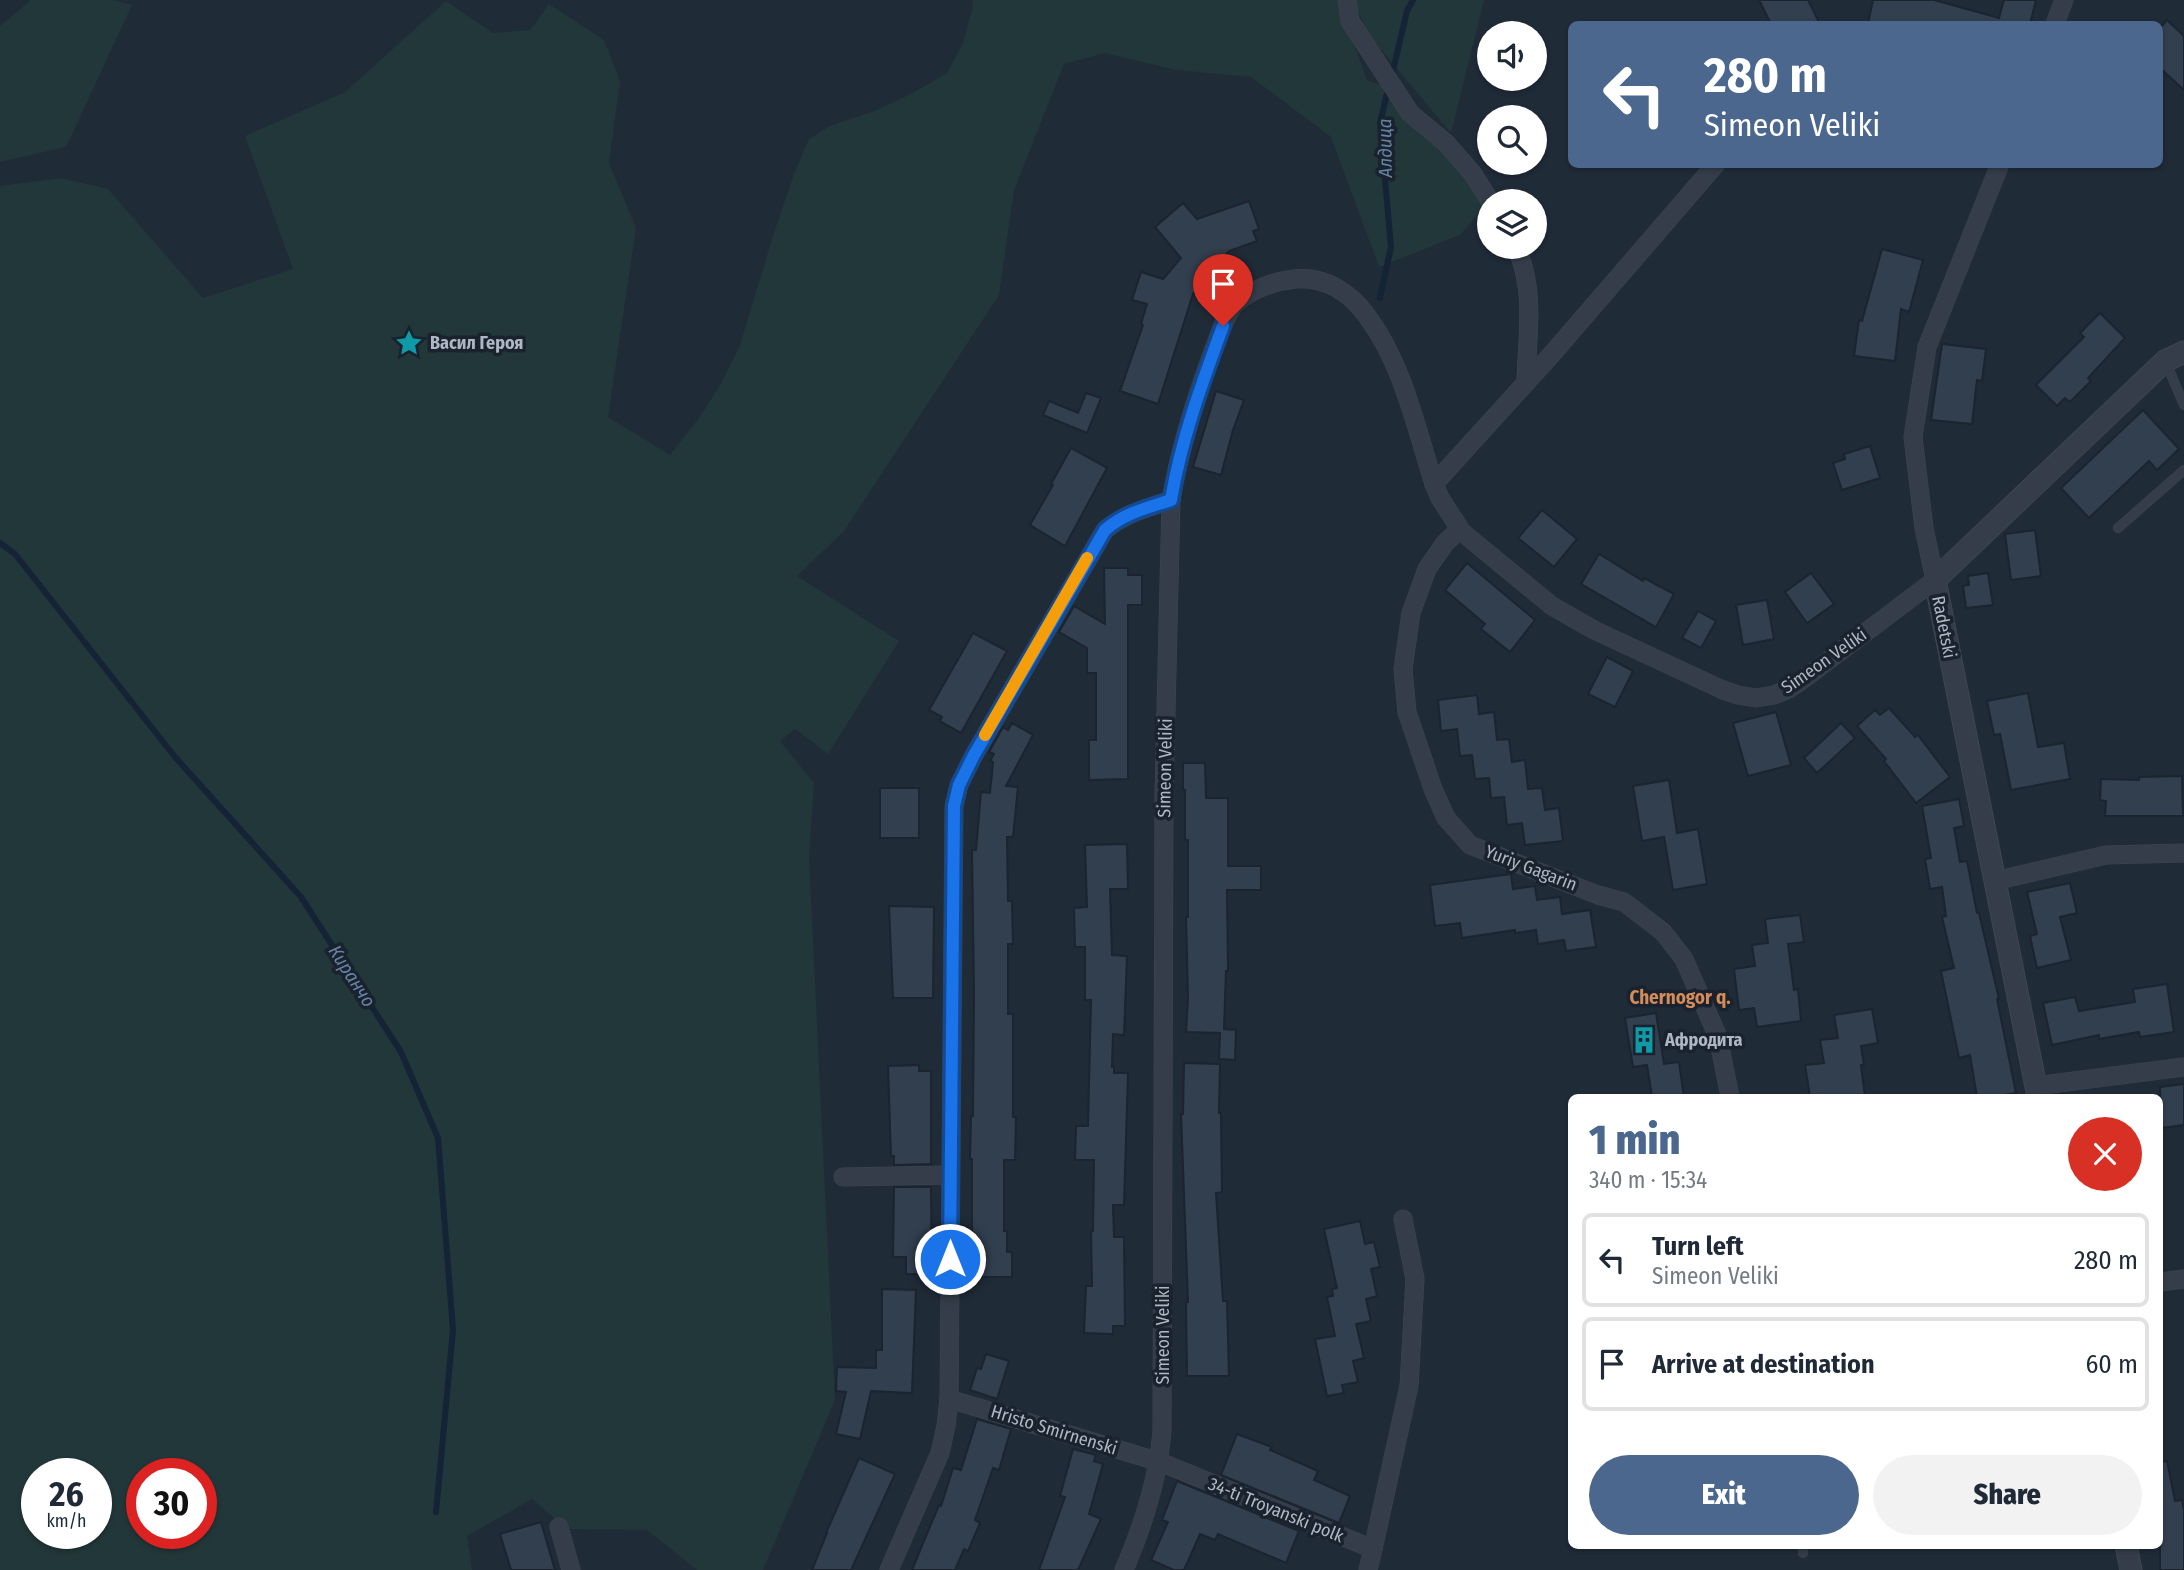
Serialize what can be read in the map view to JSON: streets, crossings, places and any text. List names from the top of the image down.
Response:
{
  "streets": {
    "street": [
      "Radetski",
      "Simeon Veliki",
      "Yuriy Gagarin",
      "Hristo Smirnenski",
      "34-ti Troyanski polk"
    ]
  },
  "crossings": [
    ["Radetski", "Simeon Veliki"],
    ["Simeon Veliki", "Yuriy Gagarin"],
    ["Simeon Veliki", "Hristo Smirnenski"],
    ["Simeon Veliki", "34-ti Troyanski polk"],
    ["Hristo Smirnenski", "34-ti Troyanski polk"]
  ],
  "districts": ["Chernogor q."],
  "water": ["Алдица", "Киранчо"],
  "places": {
    "place": ["Васил Героя"],
    "building": ["Афродита"]
  },
  "page": {
    "turn": ["280 m", "Simeon Veliki"],
    "heading": ["1 min", "340 m · 15:34"],
    "list": [
      {
        "name": "Turn left",
        "note": "Simeon Veliki",
        "value": "280 m"
      },
      {
        "name": "Arrive at destination",
        "value": "60 m"
      }
    ],
    "buttons": ["Exit", "Share"],
    "speed": "26 km/h",
    "limit": "30"
  }
}
